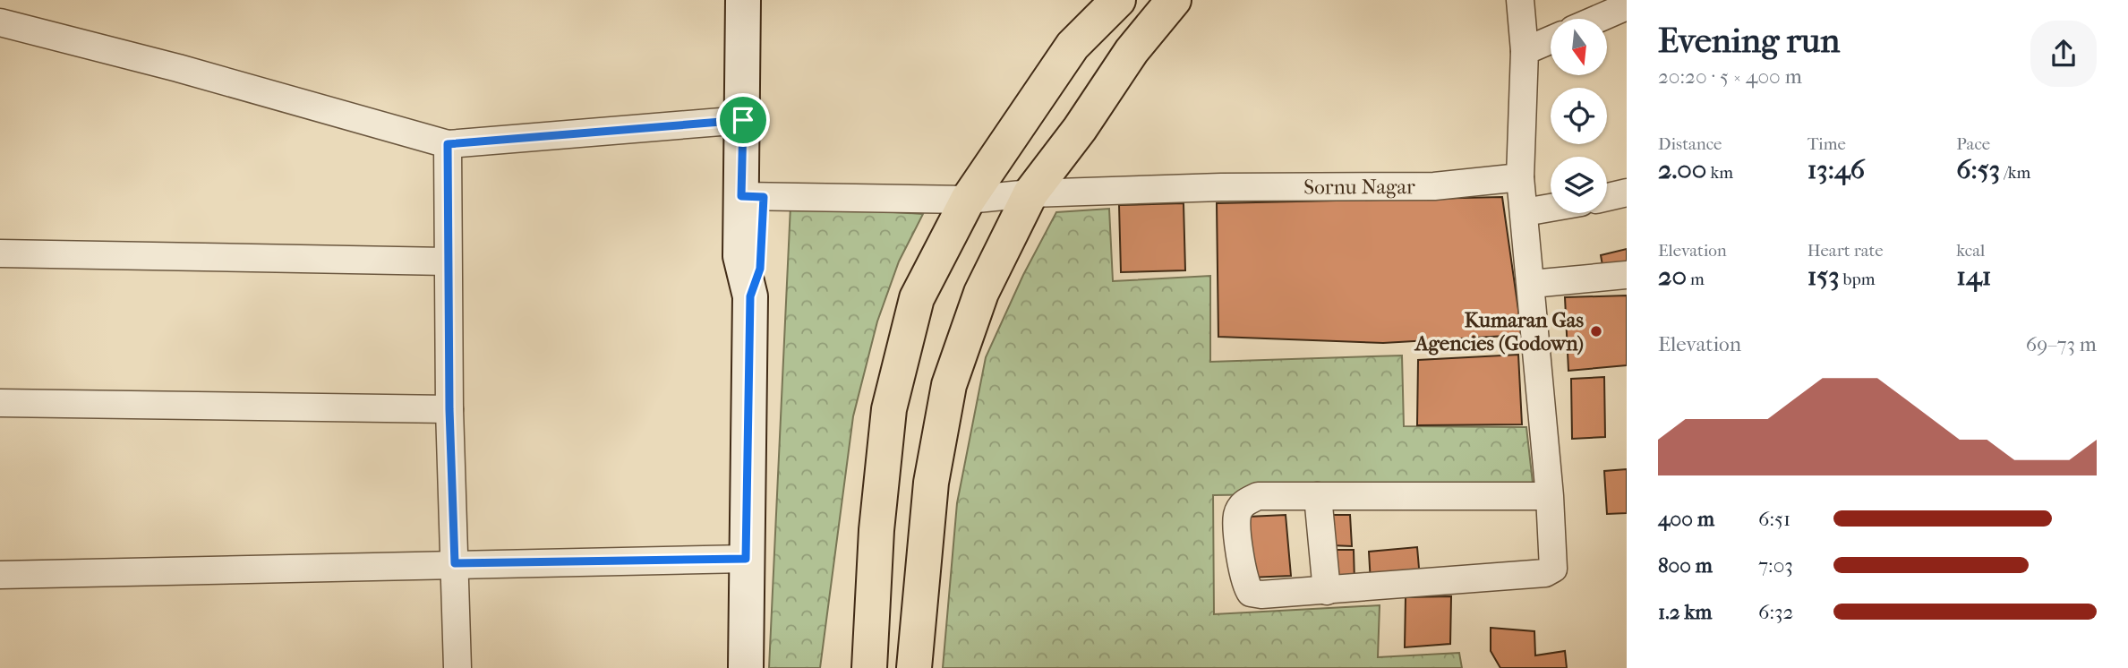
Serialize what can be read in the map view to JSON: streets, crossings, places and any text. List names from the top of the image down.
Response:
{
  "streets": {
    "street": ["Sornu Nagar"]
  },
  "places": ["Kumaran Gas Agencies (Godown)"],
  "north": "bottom",
  "page": {
    "heading": ["Evening run", "20:20 · 5 × 400 m"],
    "stats": [
      ["Distance", "2.00 km"],
      ["Time", "13:46"],
      ["Pace", "6:53 /km"],
      ["Elevation", "20 m"],
      ["Heart rate", "153 bpm"],
      ["kcal", "141"]
    ],
    "chart": ["Elevation", "69–73 m"],
    "list": [
      {
        "name": "400 m",
        "note": "6:51"
      },
      {
        "name": "800 m",
        "note": "7:03"
      },
      {
        "name": "1.2 km",
        "note": "6:32"
      }
    ]
  }
}
